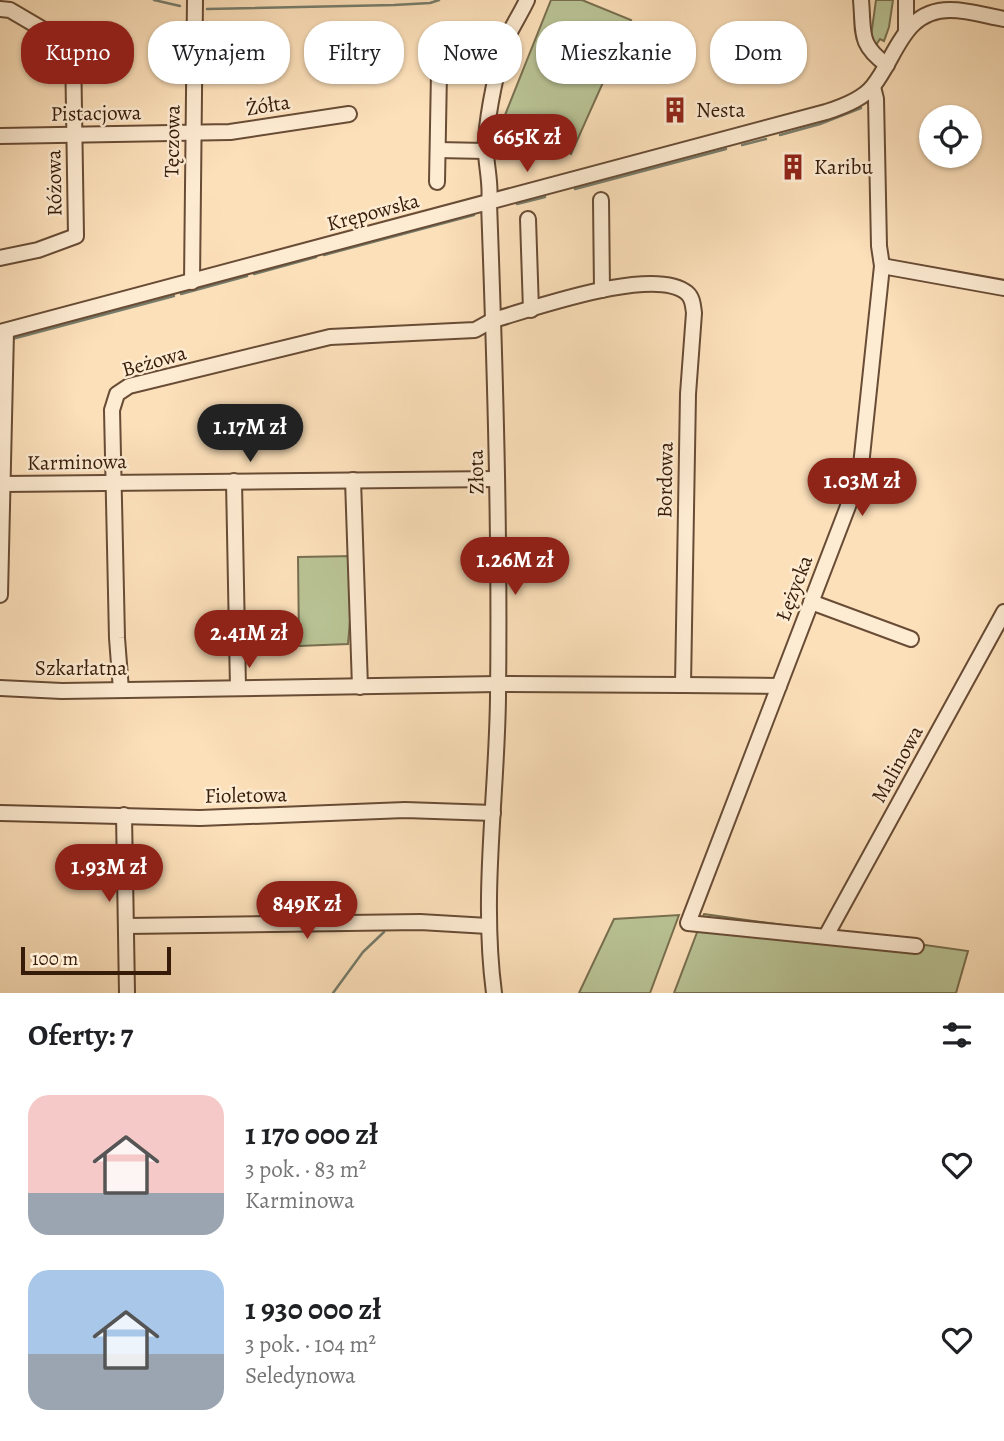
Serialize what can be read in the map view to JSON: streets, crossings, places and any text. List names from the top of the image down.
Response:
{
  "streets": {
    "street": [
      "Żółta",
      "Pistacjowa",
      "Tęczowa",
      "Różowa",
      "Krępowska",
      "Beżowa",
      "Karminowa",
      "Złota",
      "Bordowa",
      "Łężycka",
      "Szkarłatna",
      "Malinowa",
      "Fioletowa"
    ]
  },
  "crossings": [
    ["Żółta", "Pistacjowa"],
    ["Żółta", "Tęczowa"],
    ["Pistacjowa", "Tęczowa"],
    ["Pistacjowa", "Różowa"],
    ["Tęczowa", "Krępowska"],
    ["Krępowska", "Złota"],
    ["Krępowska", "Łężycka"],
    ["Beżowa", "Karminowa"],
    ["Beżowa", "Złota"],
    ["Beżowa", "Bordowa"],
    ["Beżowa", "Szkarłatna"],
    ["Karminowa", "Złota"],
    ["Złota", "Bordowa"],
    ["Złota", "Szkarłatna"],
    ["Złota", "Fioletowa"],
    ["Łężycka", "Malinowa"]
  ],
  "places": {
    "building": ["Nesta", "Karibu"]
  },
  "scale_bar": "100 m",
  "page": {
    "chip": [
      "Kupno",
      "Wynajem",
      "Filtry",
      "Nowe",
      "Mieszkanie",
      "Dom"
    ],
    "price": [
      "665K zł",
      "1.17M zł",
      "1.03M zł",
      "1.26M zł",
      "2.41M zł",
      "1.93M zł",
      "849K zł"
    ],
    "scale": "100 m",
    "heading": "Oferty: 7",
    "list": [
      {
        "name": "1 170 000 zł",
        "note": "3 pok. · 83 m² · Karminowa"
      },
      {
        "name": "1 930 000 zł",
        "note": "3 pok. · 104 m² · Seledynowa"
      }
    ]
  }
}
